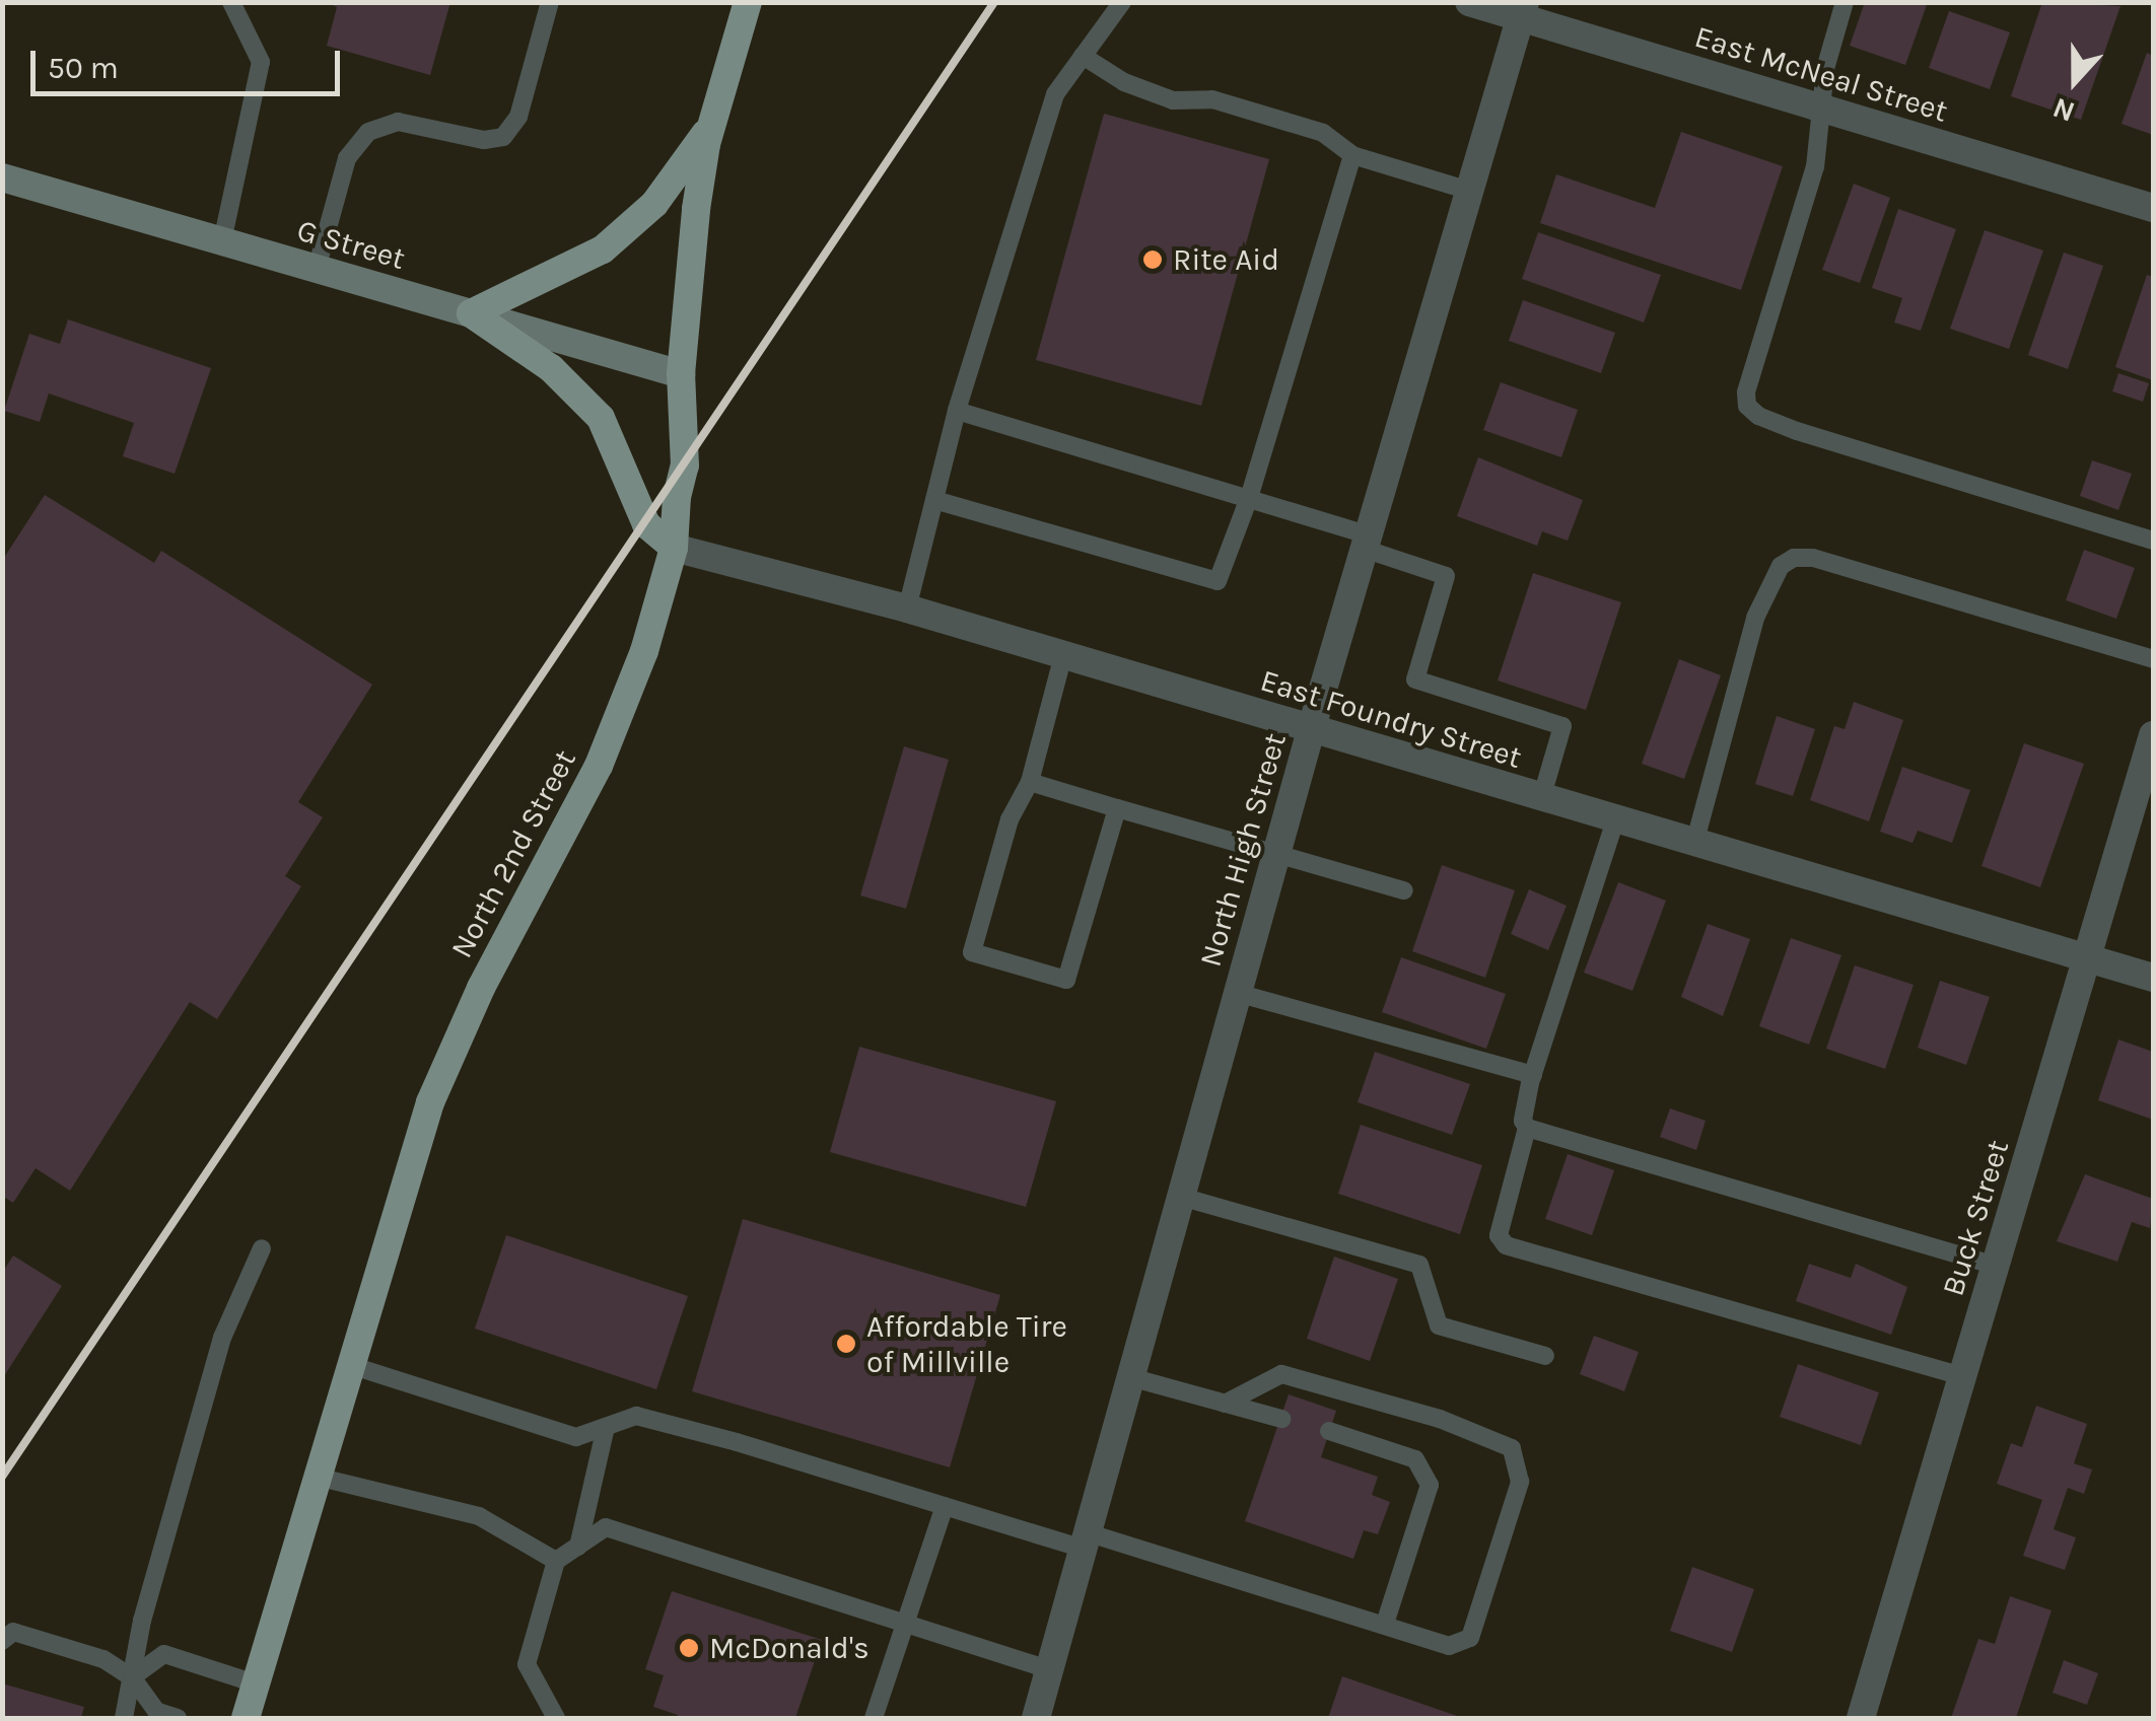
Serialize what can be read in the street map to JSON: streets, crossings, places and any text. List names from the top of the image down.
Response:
{
  "streets": {
    "main road": ["G Street", "North 2nd Street"],
    "street": [
      "East McNeal Street",
      "East Foundry Street",
      "North High Street",
      "Buck Street"
    ]
  },
  "crossings": [
    ["East McNeal Street", "North High Street"],
    ["G Street", "North 2nd Street"],
    ["East Foundry Street", "North High Street"],
    ["East Foundry Street", "North 2nd Street"],
    ["East Foundry Street", "Buck Street"]
  ],
  "places": ["Rite Aid", "Affordable Tire of Millville", "McDonald's"],
  "scale_bar": "50 m",
  "north": "bottom"
}
